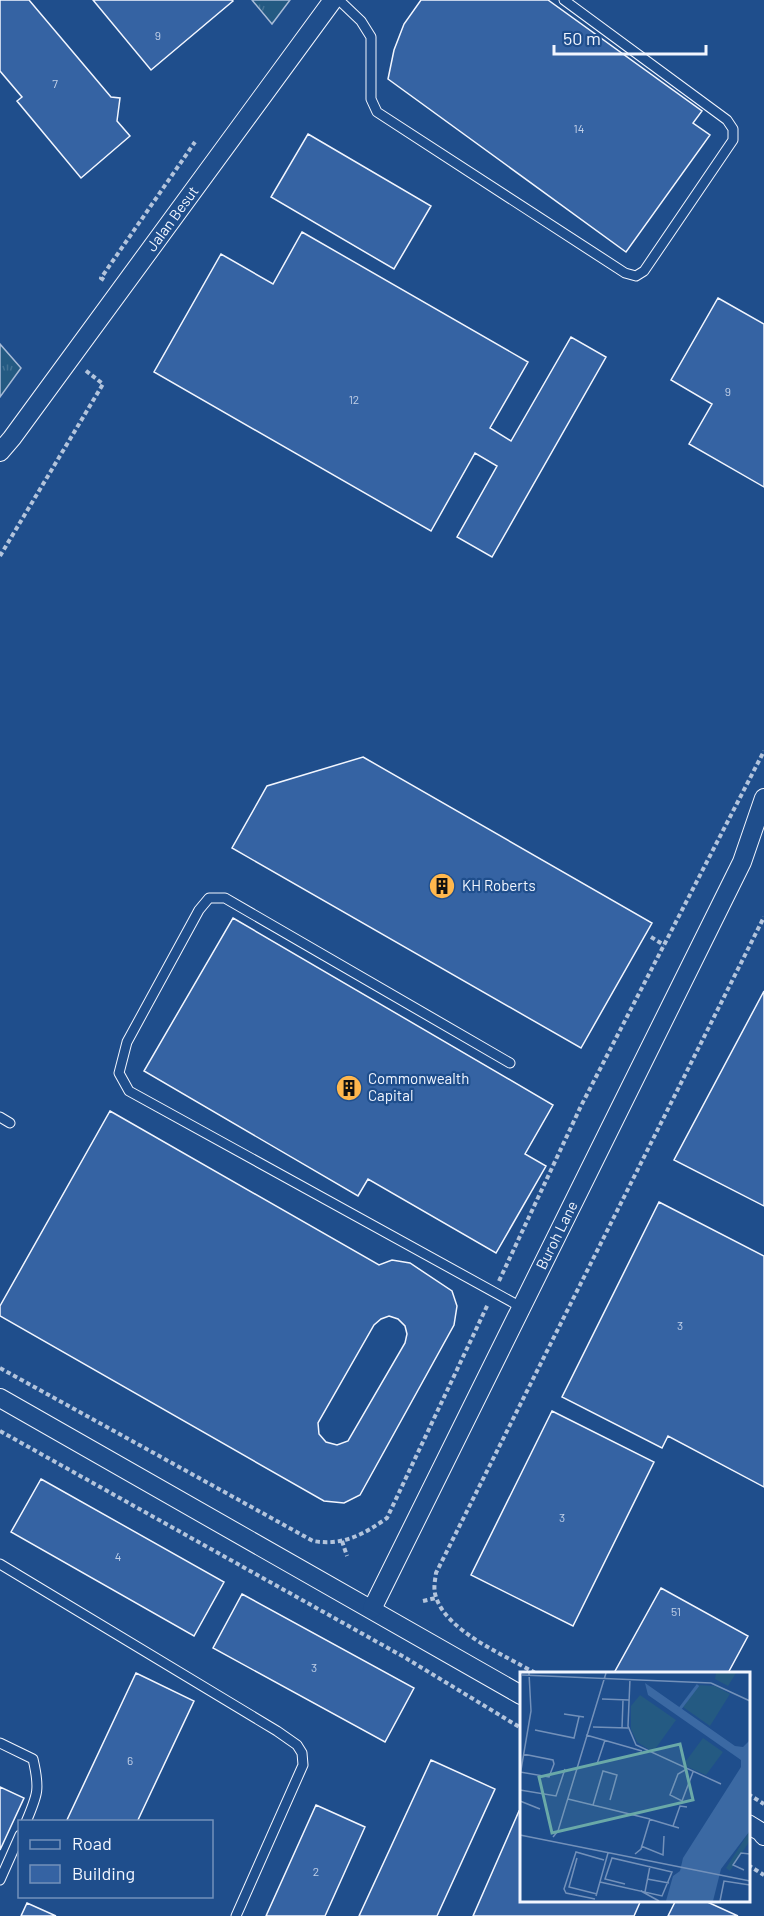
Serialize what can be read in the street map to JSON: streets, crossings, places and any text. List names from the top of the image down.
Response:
{
  "streets": {
    "street": ["Jalan Besut", "Buroh Lane"]
  },
  "places": {
    "building": ["KH Roberts", "Commonwealth Capital"]
  },
  "house_numbers": [
    "9",
    "7",
    "14",
    "9",
    "12",
    "3",
    "3",
    "4",
    "51",
    "3",
    "6",
    "2"
  ],
  "legend": ["Road", "Building"],
  "scale_bar": "50 m"
}
